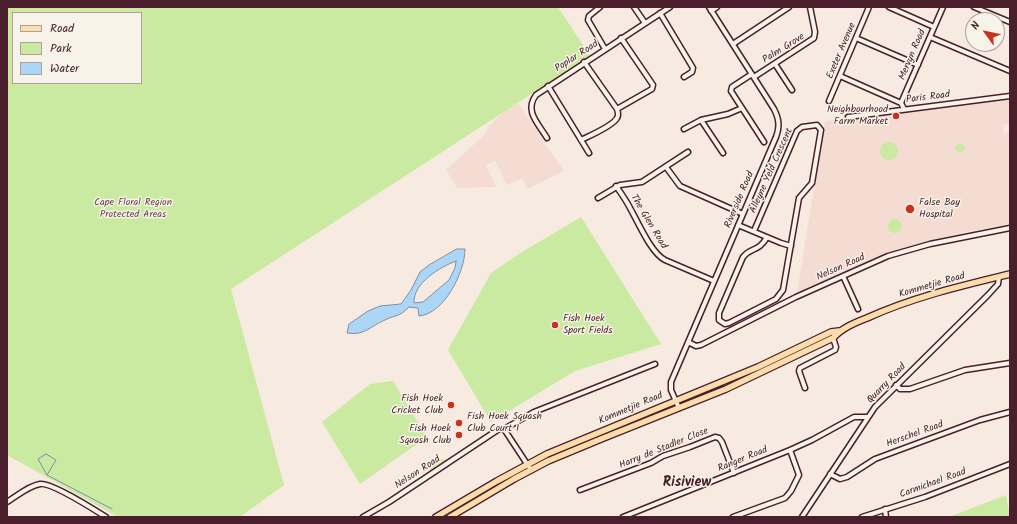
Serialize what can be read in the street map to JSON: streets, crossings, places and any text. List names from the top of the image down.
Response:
{
  "streets": {
    "main road": ["Kommetjie Road"],
    "street": [
      "Palm Grove",
      "Exeter Avenue",
      "Mervyn Road",
      "Poplar Road",
      "Paris Road",
      "Alleyne Yeld Crescent",
      "Riverside Road",
      "The Glen Road",
      "Nelson Road",
      "Quarry Road",
      "Herschel Road",
      "Harry de Stadler Close",
      "Ranger Road",
      "Carmichael Road"
    ]
  },
  "crossings": [
    ["Palm Grove", "Riverside Road"],
    ["Riverside Road", "The Glen Road"],
    ["Riverside Road", "Nelson Road"],
    ["Riverside Road", "Kommetjie Road"],
    ["Kommetjie Road", "Quarry Road"],
    ["Quarry Road", "Herschel Road"],
    ["Quarry Road", "Ranger Road"],
    ["Harry de Stadler Close", "Ranger Road"]
  ],
  "districts": ["Risiview"],
  "parks": ["Cape Floral Region Protected Areas"],
  "places": [
    "Neighbourhood Farm Market",
    "False Bay Hospital",
    "Fish Hoek Sport Fields",
    "Fish Hoek Cricket Club",
    "Fish Hoek Squash Club Court 1",
    "Fish Hoek Squash Club"
  ],
  "legend": ["Road", "Park", "Water"],
  "north": "top left"
}
